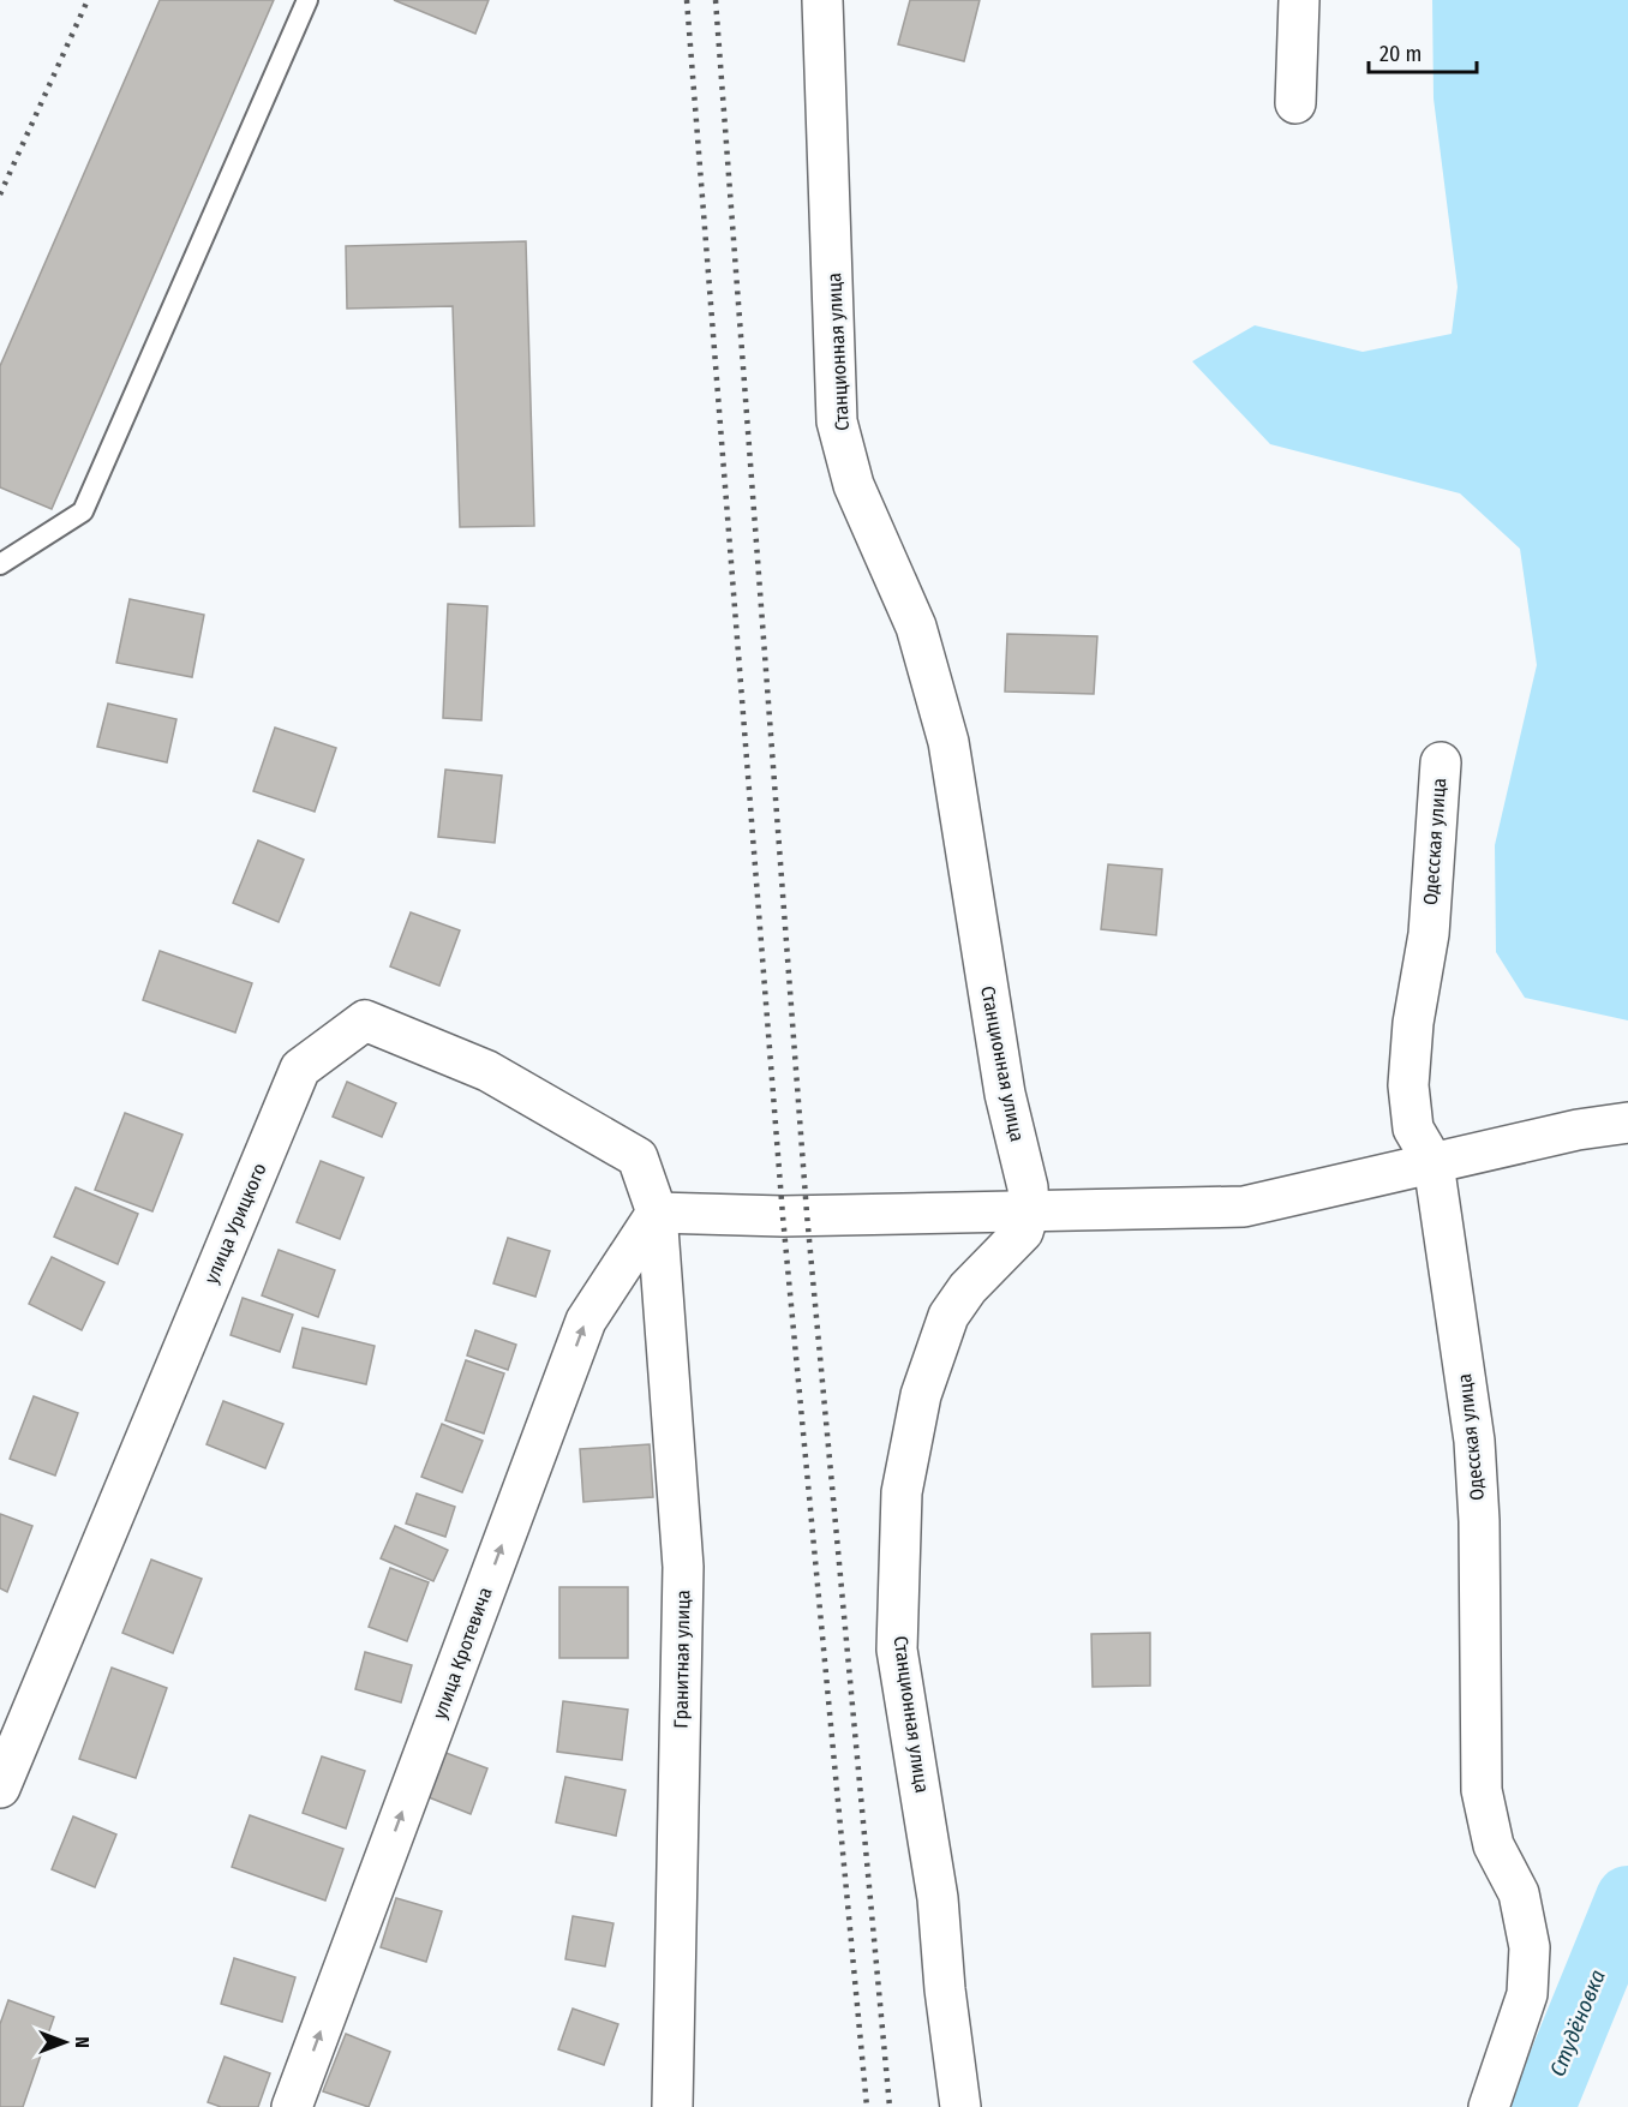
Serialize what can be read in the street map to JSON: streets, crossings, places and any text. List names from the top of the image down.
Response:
{
  "streets": {
    "street": [
      "Станционная улица",
      "Одесская улица",
      "улица Урицкого",
      "улица Кротевича",
      "Гранитная улица"
    ]
  },
  "crossings": [
    ["улица Урицкого", "улица Кротевича"],
    ["улица Урицкого", "Гранитная улица"],
    ["улица Кротевича", "Гранитная улица"]
  ],
  "one_way": ["улица Кротевича"],
  "water": ["Студёновка"],
  "scale_bar": "20 m",
  "north": "right"
}
